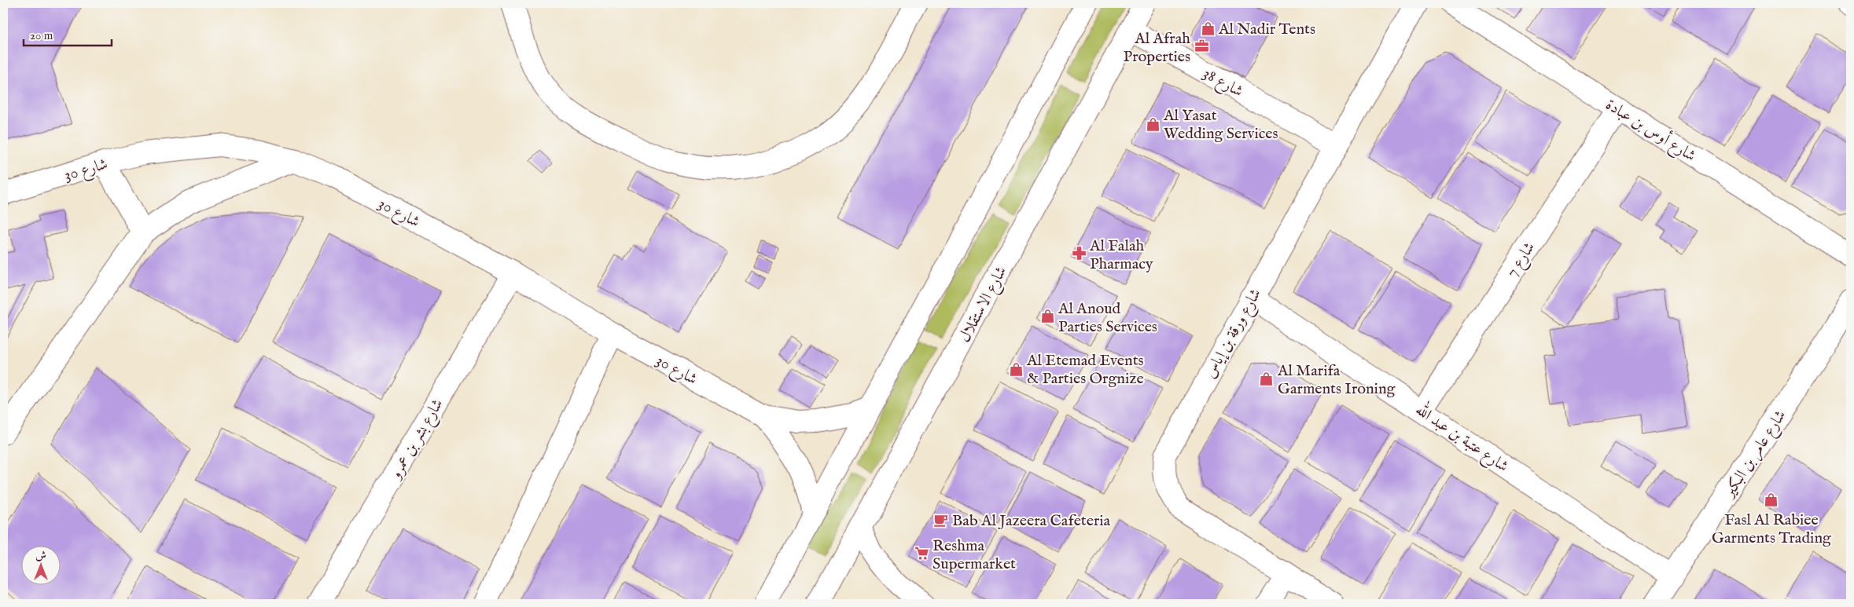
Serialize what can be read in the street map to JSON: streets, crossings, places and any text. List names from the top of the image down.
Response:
{
  "streets": {
    "street": [
      "شارع 38",
      "شارع أوس بن عبادة",
      "شارع 30",
      "شارع 7",
      "شارع الاستقلال",
      "شارع ورقة بن إياس",
      "شارع عتبة بن عبد الله",
      "شارع بشر بن عمرو",
      "شارع عامر بن البكير"
    ]
  },
  "crossings": [
    ["شارع 38", "شارع الاستقلال"],
    ["شارع 38", "شارع ورقة بن إياس"],
    ["شارع أوس بن عبادة", "شارع 7"],
    ["شارع 30", "شارع بشر بن عمرو"],
    ["شارع 7", "شارع عتبة بن عبد الله"],
    ["شارع ورقة بن إياس", "شارع عتبة بن عبد الله"],
    ["شارع عتبة بن عبد الله", "شارع عامر بن البكير"]
  ],
  "places": {
    "shop": [
      "Al Nadir Tents",
      "Al Yasat Wedding Services",
      "Al Anoud Parties Services",
      "Al Etemad Events & Parties Orgnize",
      "Al Marifa Garments Ironing",
      "Fasl Al Rabiee Garments Trading"
    ],
    "office": ["Al Afrah Properties"],
    "pharmacy": ["Al Falah Pharmacy"],
    "cafe": ["Bab Al Jazeera Cafeteria"],
    "supermarket": ["Reshma Supermarket"]
  },
  "scale_bar": "20 m",
  "north": "top"
}
